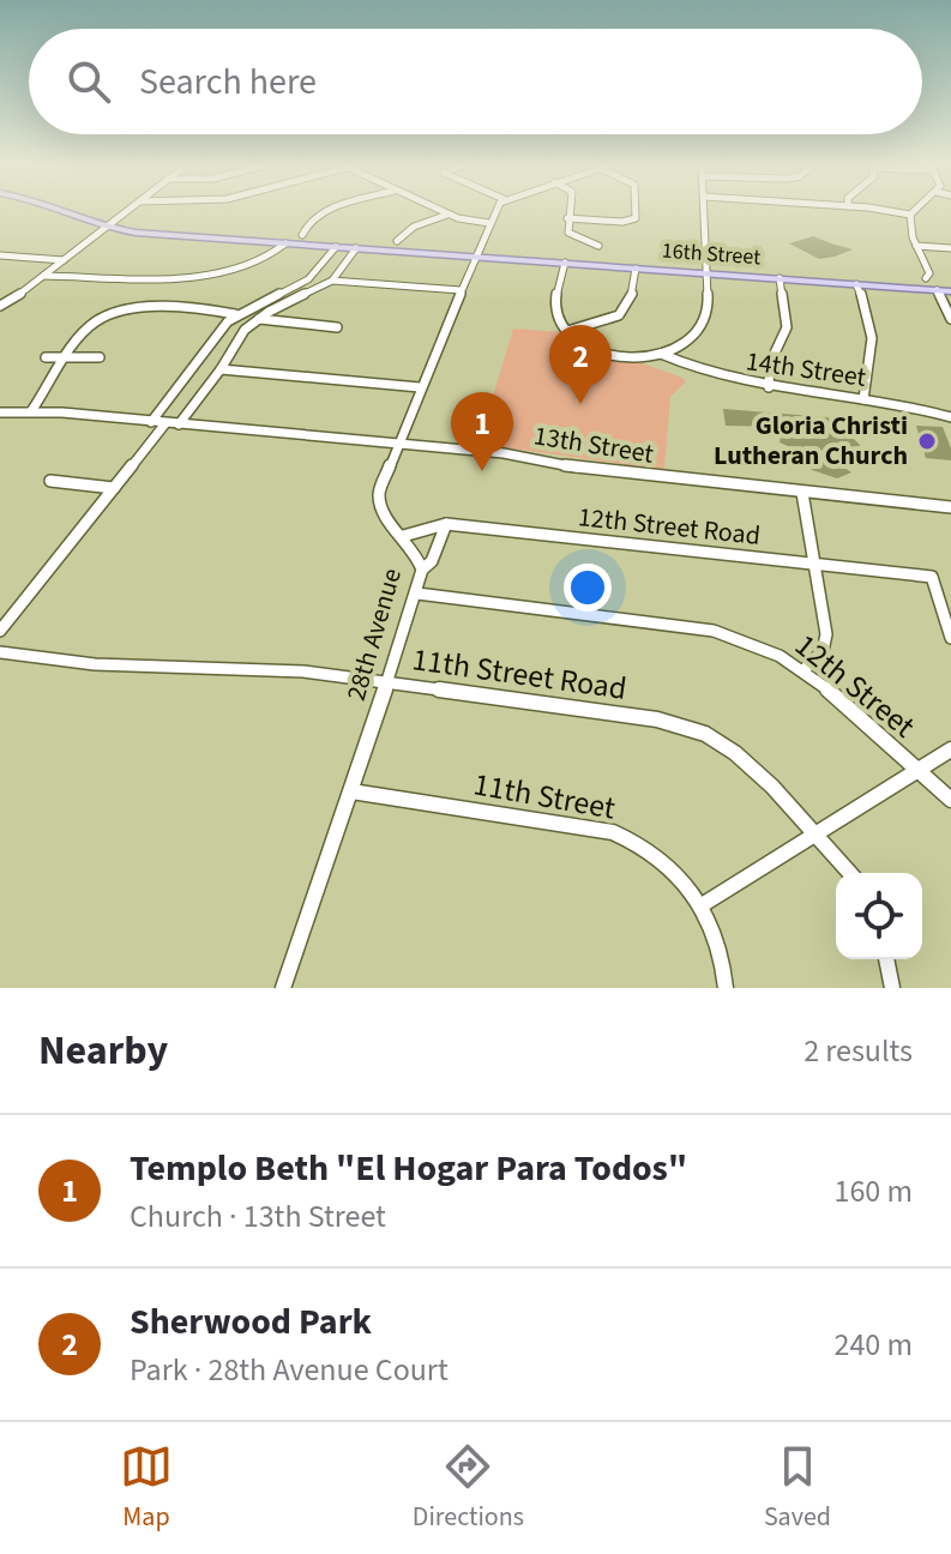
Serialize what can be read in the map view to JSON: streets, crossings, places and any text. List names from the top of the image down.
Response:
{
  "streets": {
    "main road": ["16th Street"],
    "street": [
      "14th Street",
      "13th Street",
      "12th Street Road",
      "28th Avenue",
      "11th Street Road",
      "12th Street",
      "11th Street"
    ]
  },
  "crossings": [
    ["16th Street", "28th Avenue"],
    ["13th Street", "28th Avenue"],
    ["12th Street Road", "28th Avenue"],
    ["28th Avenue", "11th Street Road"],
    ["28th Avenue", "12th Street"],
    ["28th Avenue", "11th Street"]
  ],
  "places": ["Gloria Christi Lutheran Church"],
  "page": {
    "search": "Search here",
    "pins": ["2", "1"],
    "heading": ["Nearby", "2 results"],
    "list": [
      {
        "mark": "1",
        "name": "Templo Beth \"El Hogar Para Todos\"",
        "note": "Church · 13th Street",
        "value": "160 m"
      },
      {
        "mark": "2",
        "name": "Sherwood Park",
        "note": "Park · 28th Avenue Court",
        "value": "240 m"
      }
    ],
    "nav": ["Map", "Directions", "Saved"]
  }
}
